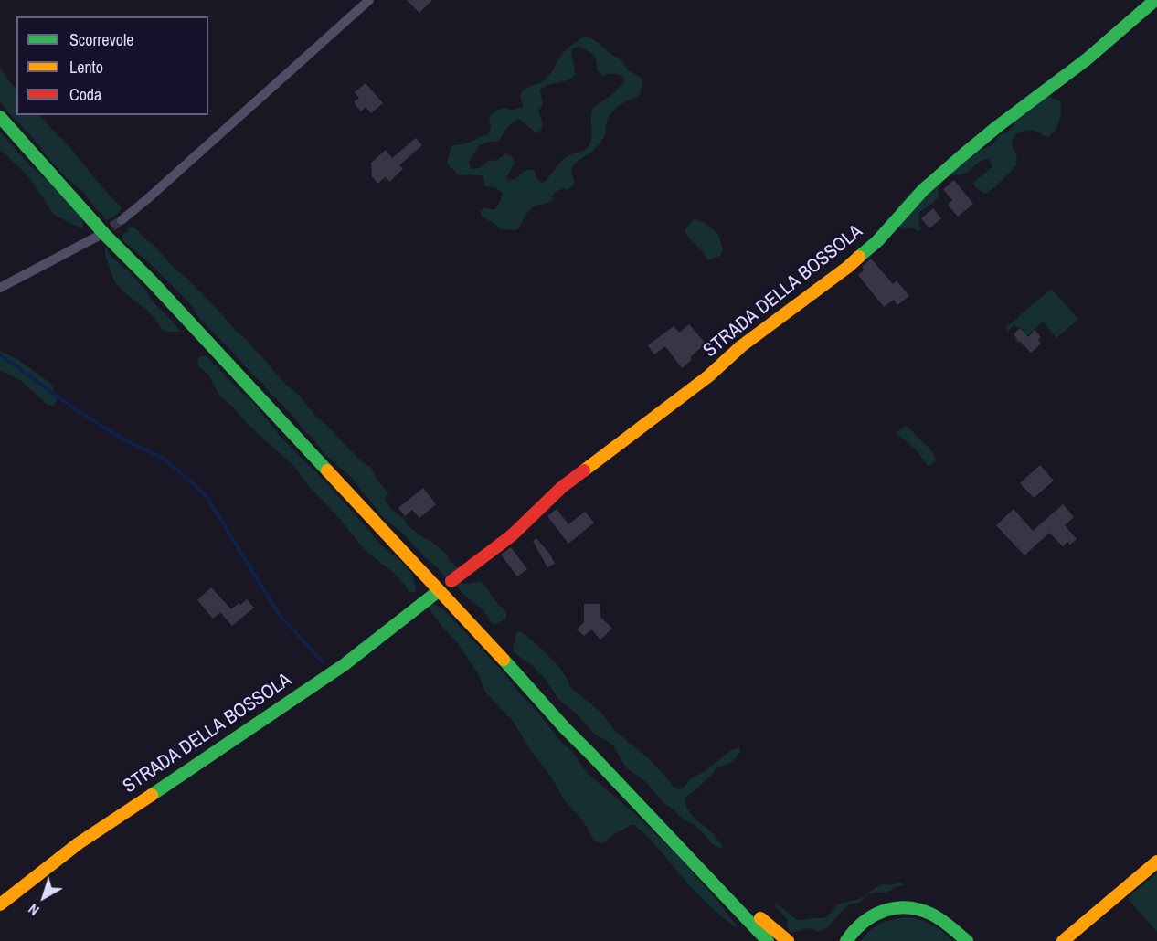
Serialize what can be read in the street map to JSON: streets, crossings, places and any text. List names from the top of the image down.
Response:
{
  "streets": {
    "main road": ["STRADA DELLA BOSSOLA"]
  },
  "legend": ["Scorrevole", "Lento", "Coda"],
  "north": "bottom left"
}
